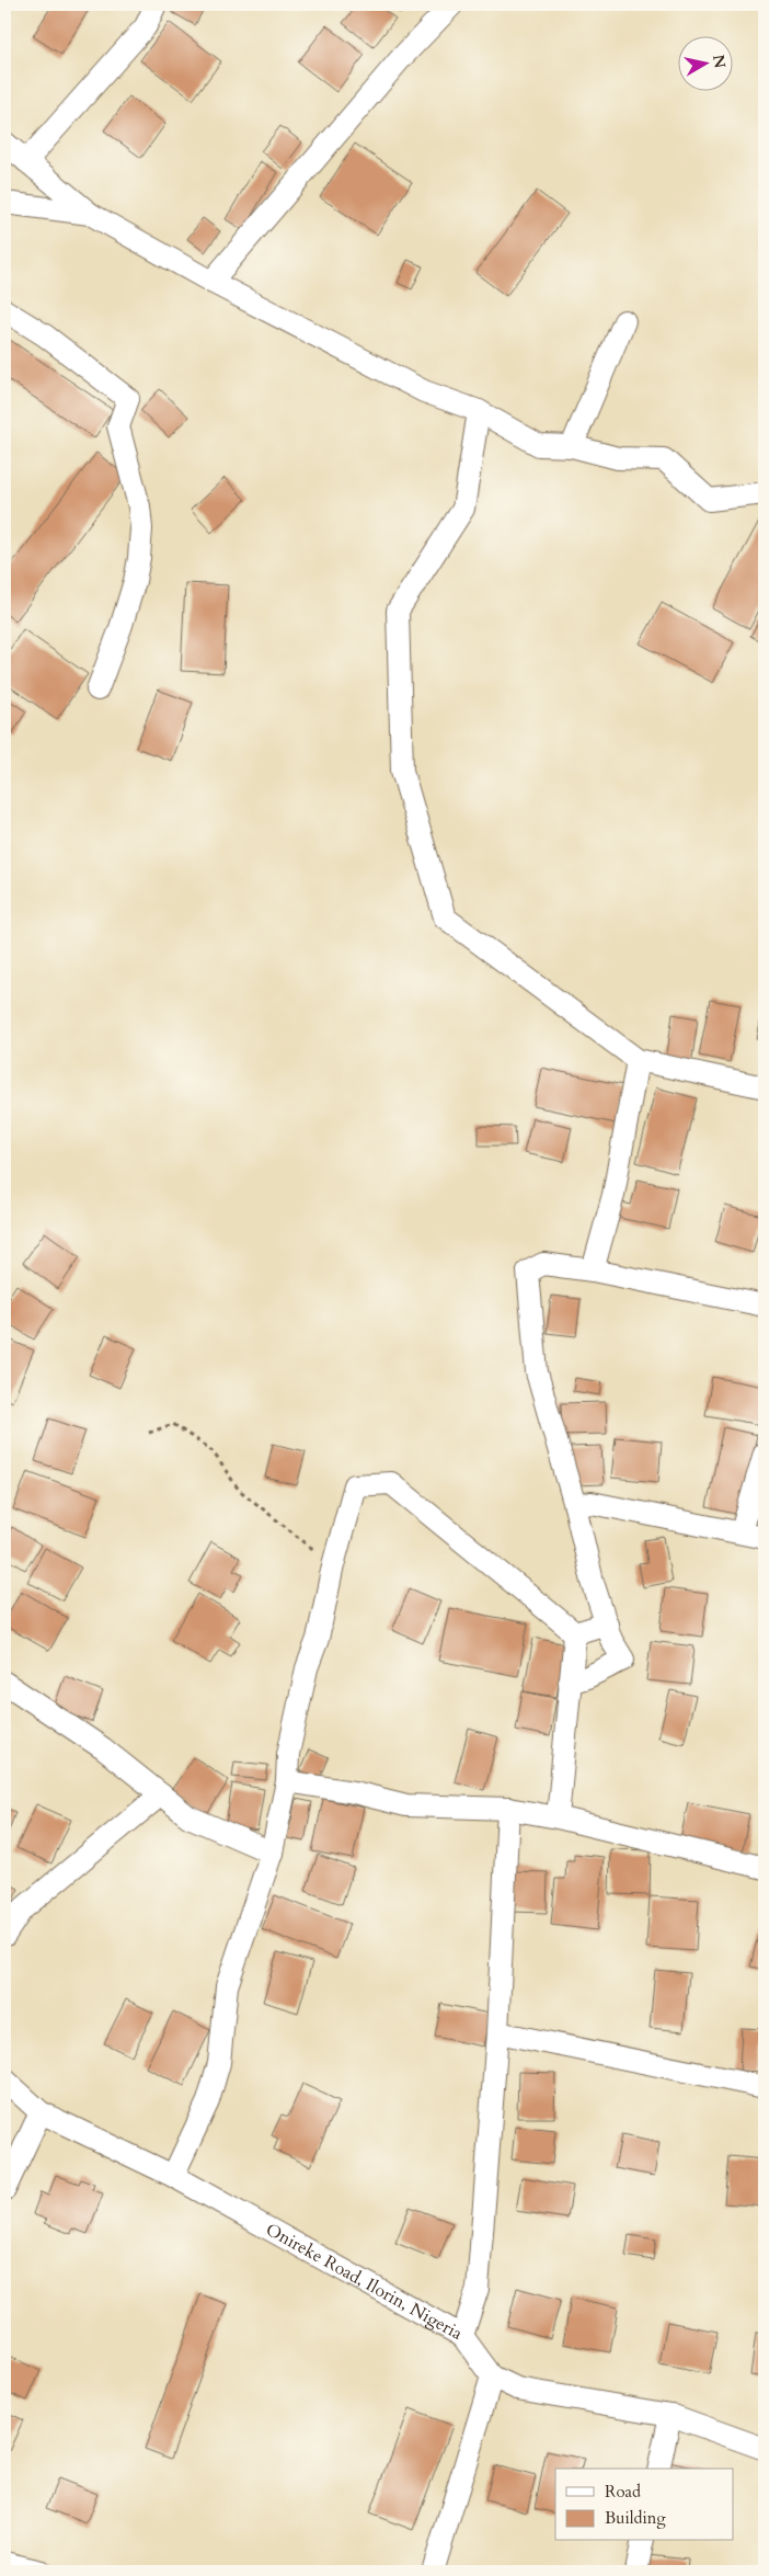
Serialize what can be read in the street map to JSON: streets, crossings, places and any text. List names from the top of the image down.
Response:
{
  "streets": {
    "street": ["Onireke Road, Ilorin, Nigeria"]
  },
  "legend": ["Road", "Building"],
  "north": "right"
}
